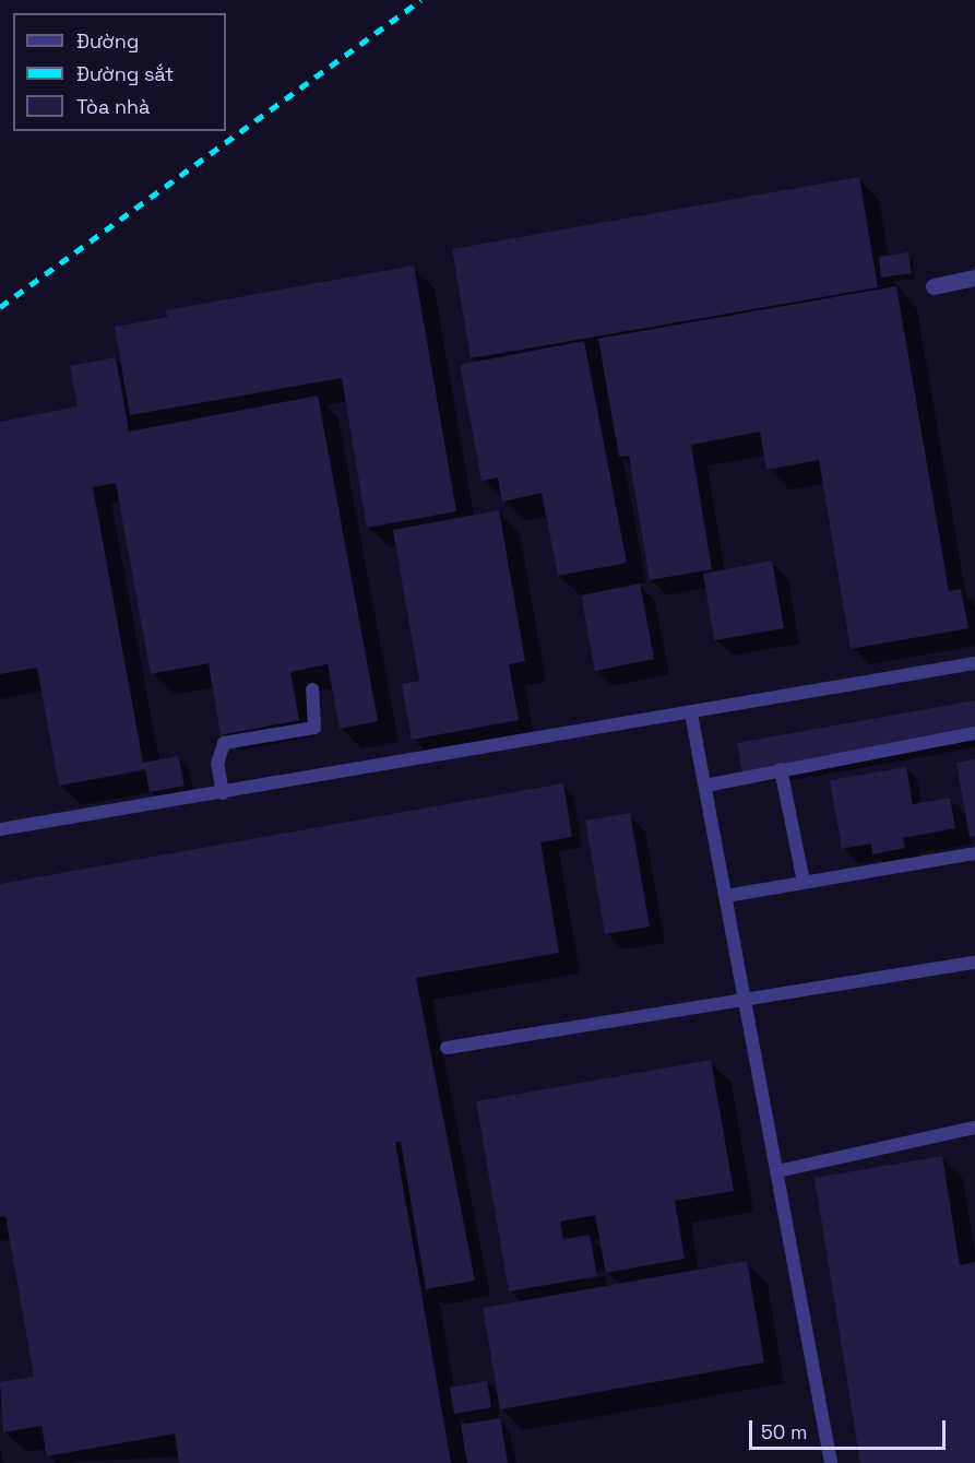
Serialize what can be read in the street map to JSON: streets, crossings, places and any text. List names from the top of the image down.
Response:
{
  "legend": ["Đường", "Đường sắt", "Tòa nhà"],
  "scale_bar": "50 m"
}
